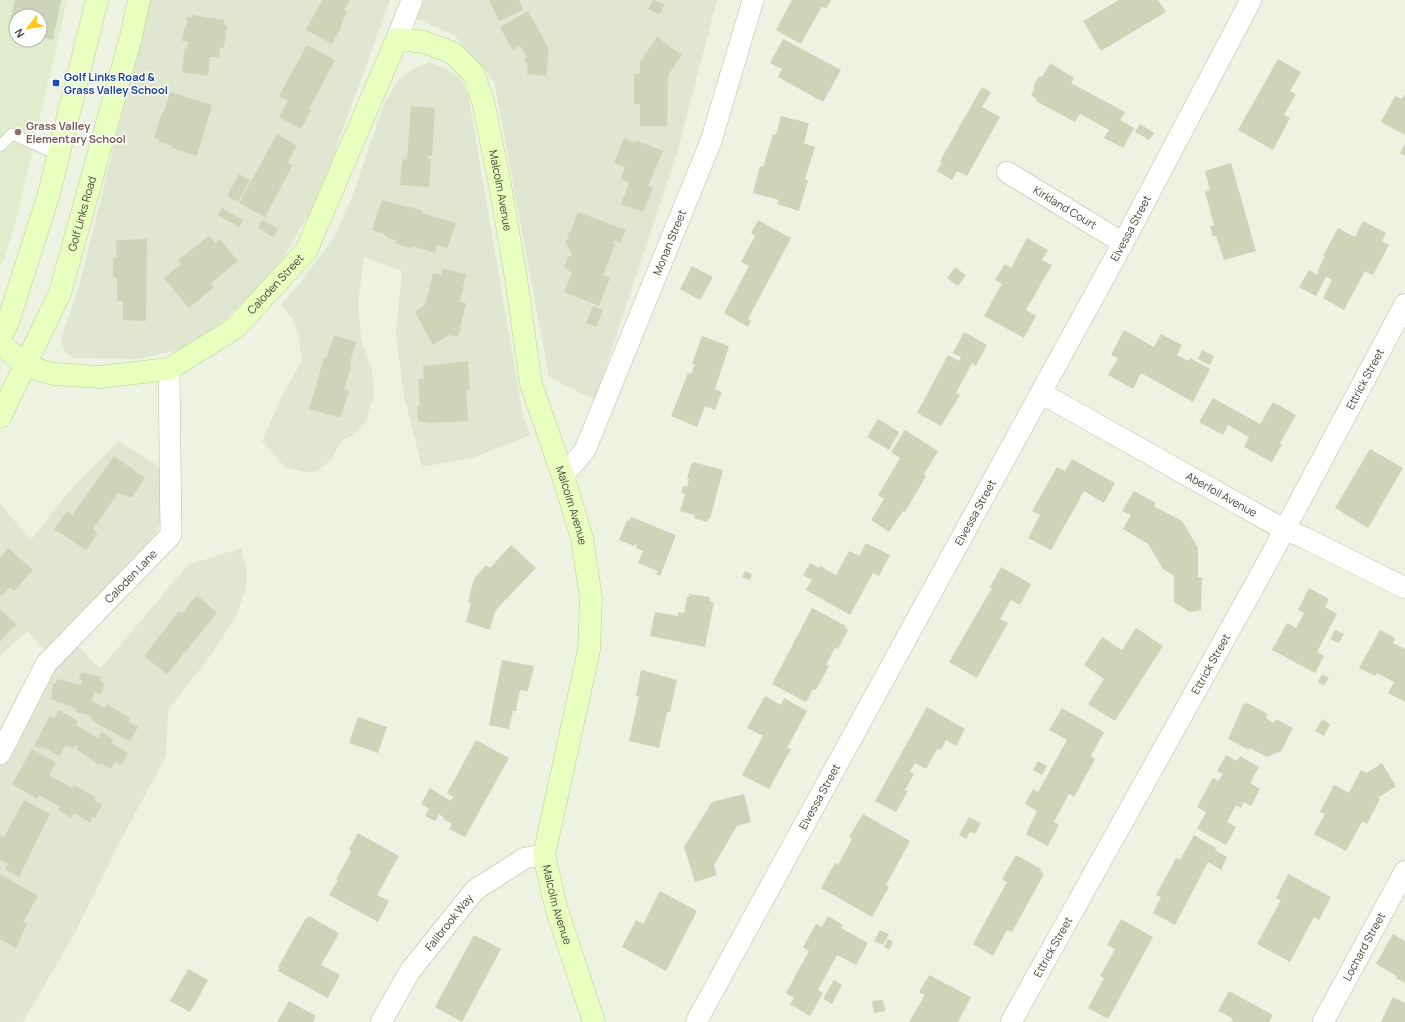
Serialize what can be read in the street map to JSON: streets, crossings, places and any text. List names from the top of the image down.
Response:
{
  "streets": {
    "street": [
      "Malcolm Avenue",
      "Kirkland Court",
      "Golf Links Road",
      "Elvessa Street",
      "Monan Street",
      "Caloden Street",
      "Ettrick Street",
      "Aberfoil Avenue",
      "Caloden Lane",
      "Fallbrook Way",
      "Lochard Street"
    ]
  },
  "crossings": [
    ["Malcolm Avenue", "Monan Street"],
    ["Malcolm Avenue", "Caloden Street"],
    ["Malcolm Avenue", "Fallbrook Way"],
    ["Kirkland Court", "Elvessa Street"],
    ["Golf Links Road", "Caloden Street"],
    ["Elvessa Street", "Aberfoil Avenue"],
    ["Caloden Street", "Caloden Lane"],
    ["Ettrick Street", "Aberfoil Avenue"]
  ],
  "places": {
    "transit": ["Golf Links Road & Grass Valley School"],
    "other": ["Grass Valley Elementary School"]
  },
  "north": "bottom left"
}
